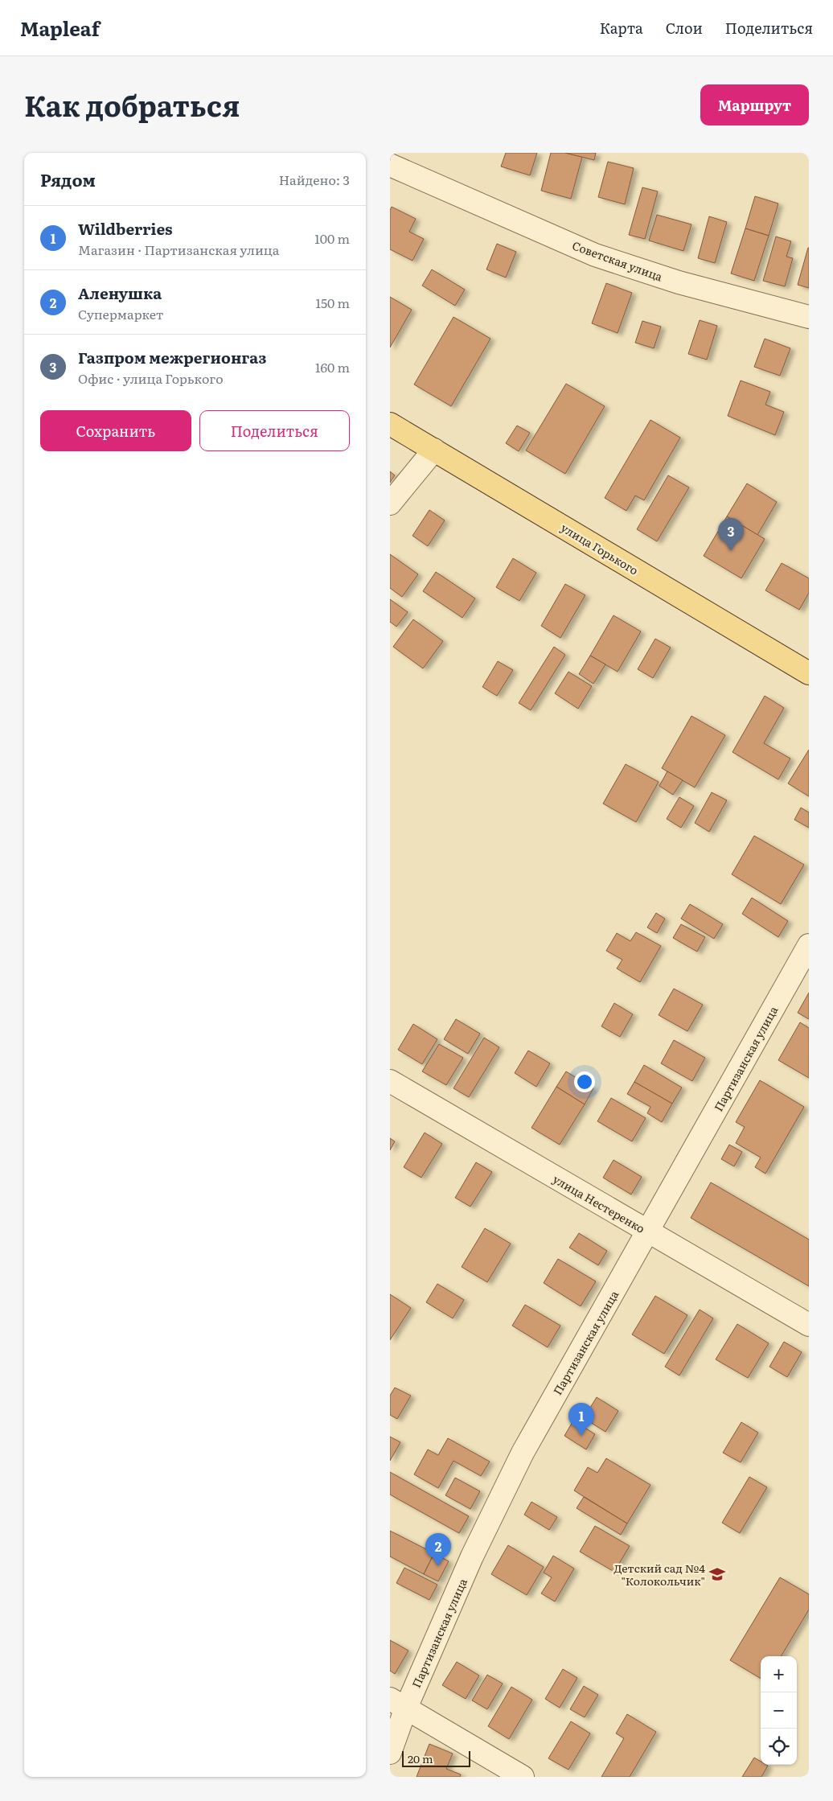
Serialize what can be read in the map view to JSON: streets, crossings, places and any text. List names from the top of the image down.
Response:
{
  "streets": {
    "main road": ["улица Горького"],
    "street": ["Советская улица", "Партизанская улица", "улица Нестеренко"]
  },
  "crossings": [
    ["Партизанская улица", "улица Нестеренко"]
  ],
  "places": {
    "school or university": ["Детский сад №4 \"Колокольчик\""]
  },
  "scale_bar": "20 m",
  "page": {
    "header": "Mapleaf",
    "nav": ["Карта", "Слои", "Поделиться"],
    "title": "Как добраться",
    "buttons": [
      "Маршрут",
      ["Сохранить", "Поделиться"]
    ],
    "heading": ["Рядом", "Найдено: 3"],
    "list": [
      {
        "mark": "1",
        "name": "Wildberries",
        "note": "Магазин · Партизанская улица",
        "value": "100 m"
      },
      {
        "mark": "2",
        "name": "Аленушка",
        "note": "Супермаркет",
        "value": "150 m"
      },
      {
        "mark": "3",
        "name": "Газпром межрегионгаз",
        "note": "Офис · улица Горького",
        "value": "160 m"
      }
    ],
    "pins": ["3", "1", "2"],
    "map_buttons": ["+", "−"],
    "scale": "20 m"
  }
}
